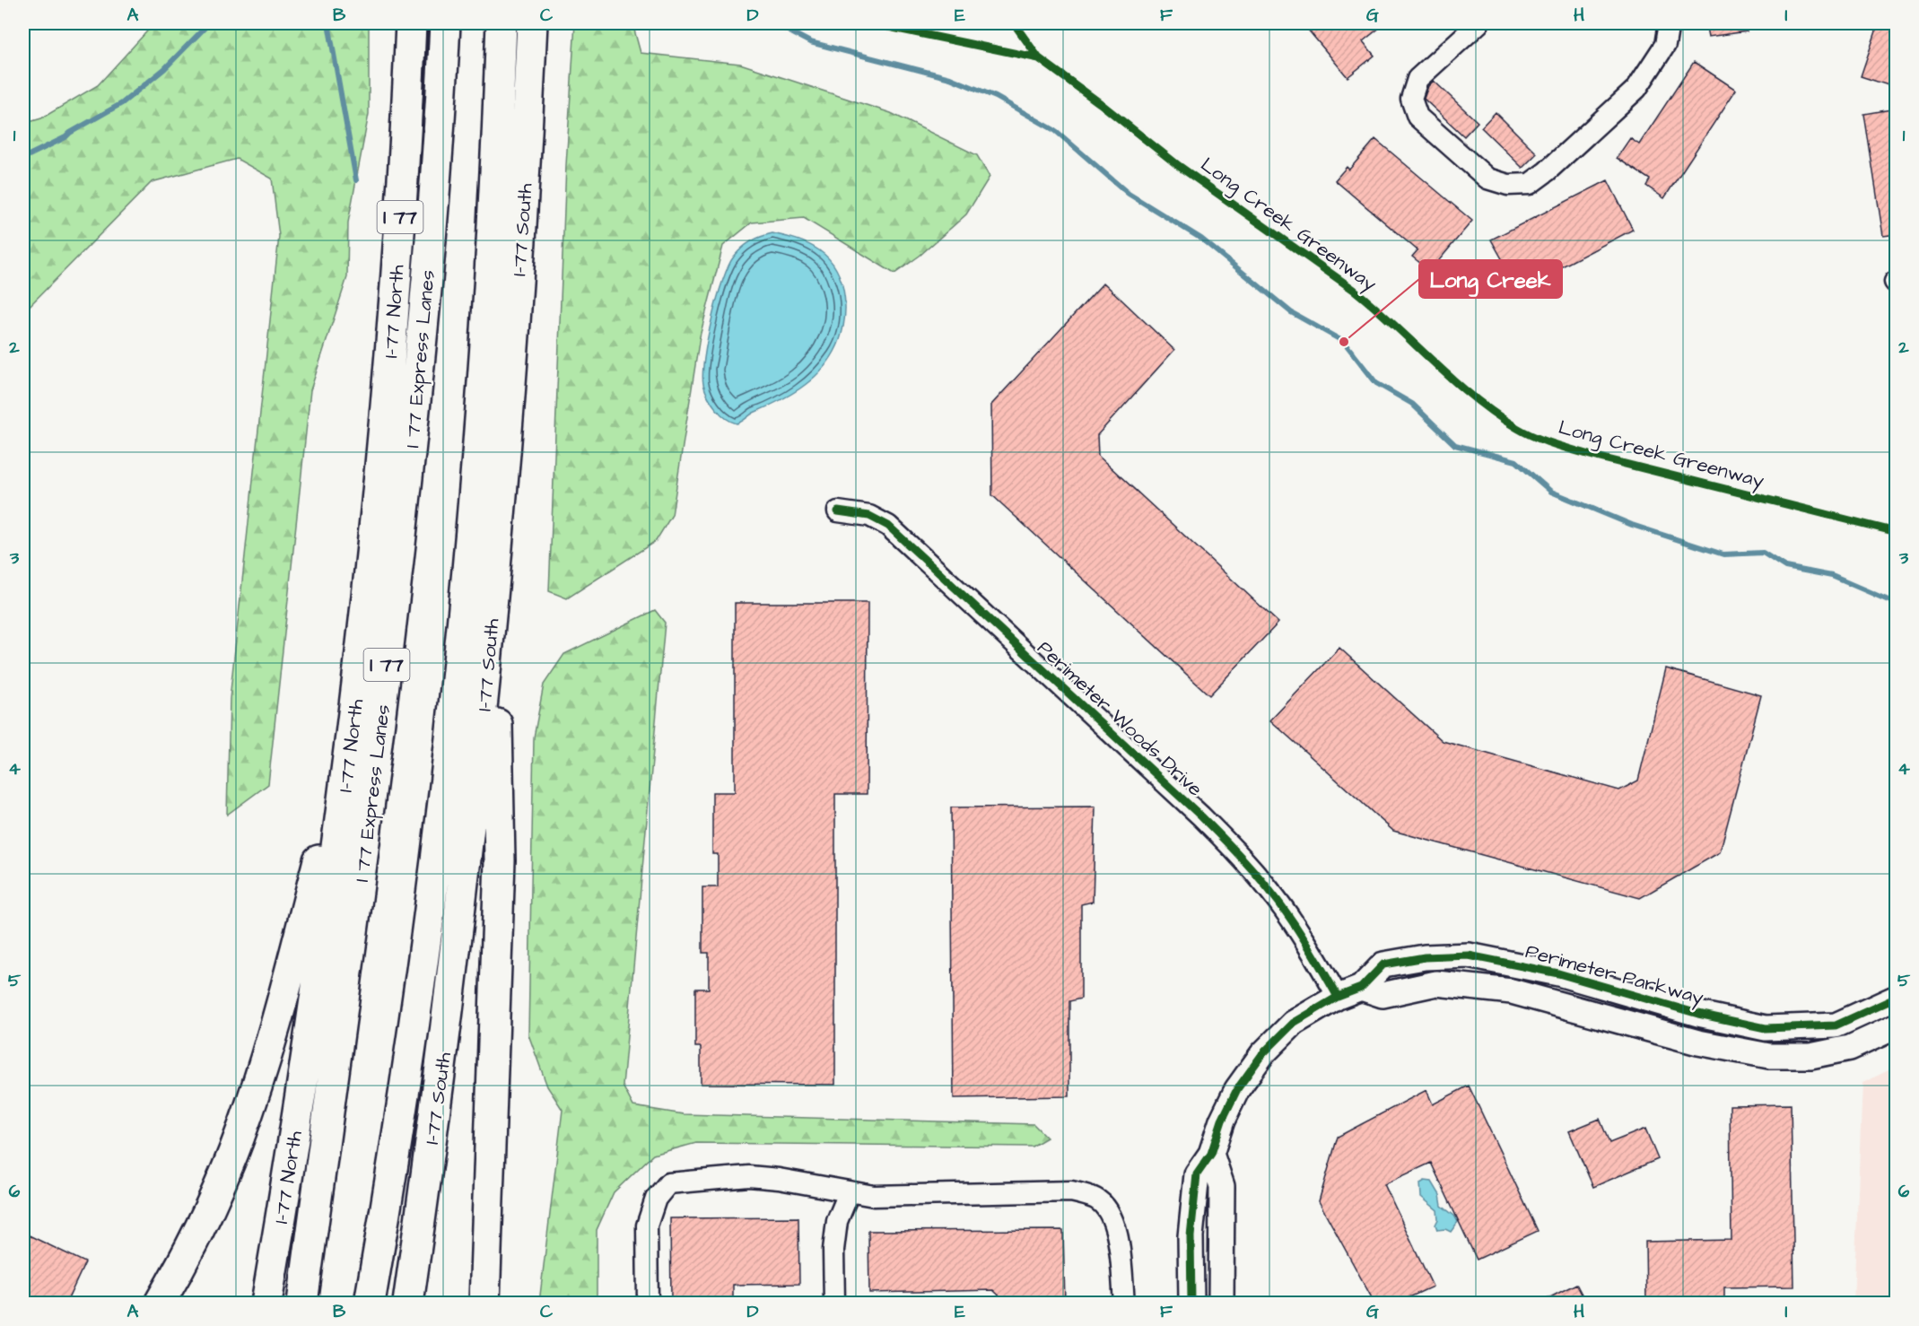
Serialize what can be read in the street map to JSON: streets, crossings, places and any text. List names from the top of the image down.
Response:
{
  "streets": {
    "highway": [
      "I 77",
      "I-77 South",
      "I-77 North",
      "I 77 Express Lanes"
    ],
    "street": ["Perimeter Woods Drive", "Perimeter Parkway"],
    "cycle path": ["Long Creek Greenway"]
  },
  "crossings": [
    ["Perimeter Woods Drive", "Perimeter Parkway"]
  ],
  "places": ["Long Creek"],
  "grid": {
    "columns": [
      "A",
      "B",
      "C",
      "D",
      "E",
      "F",
      "G",
      "H",
      "I"
    ],
    "rows": [
      "1",
      "2",
      "3",
      "4",
      "5",
      "6"
    ]
  }
}
